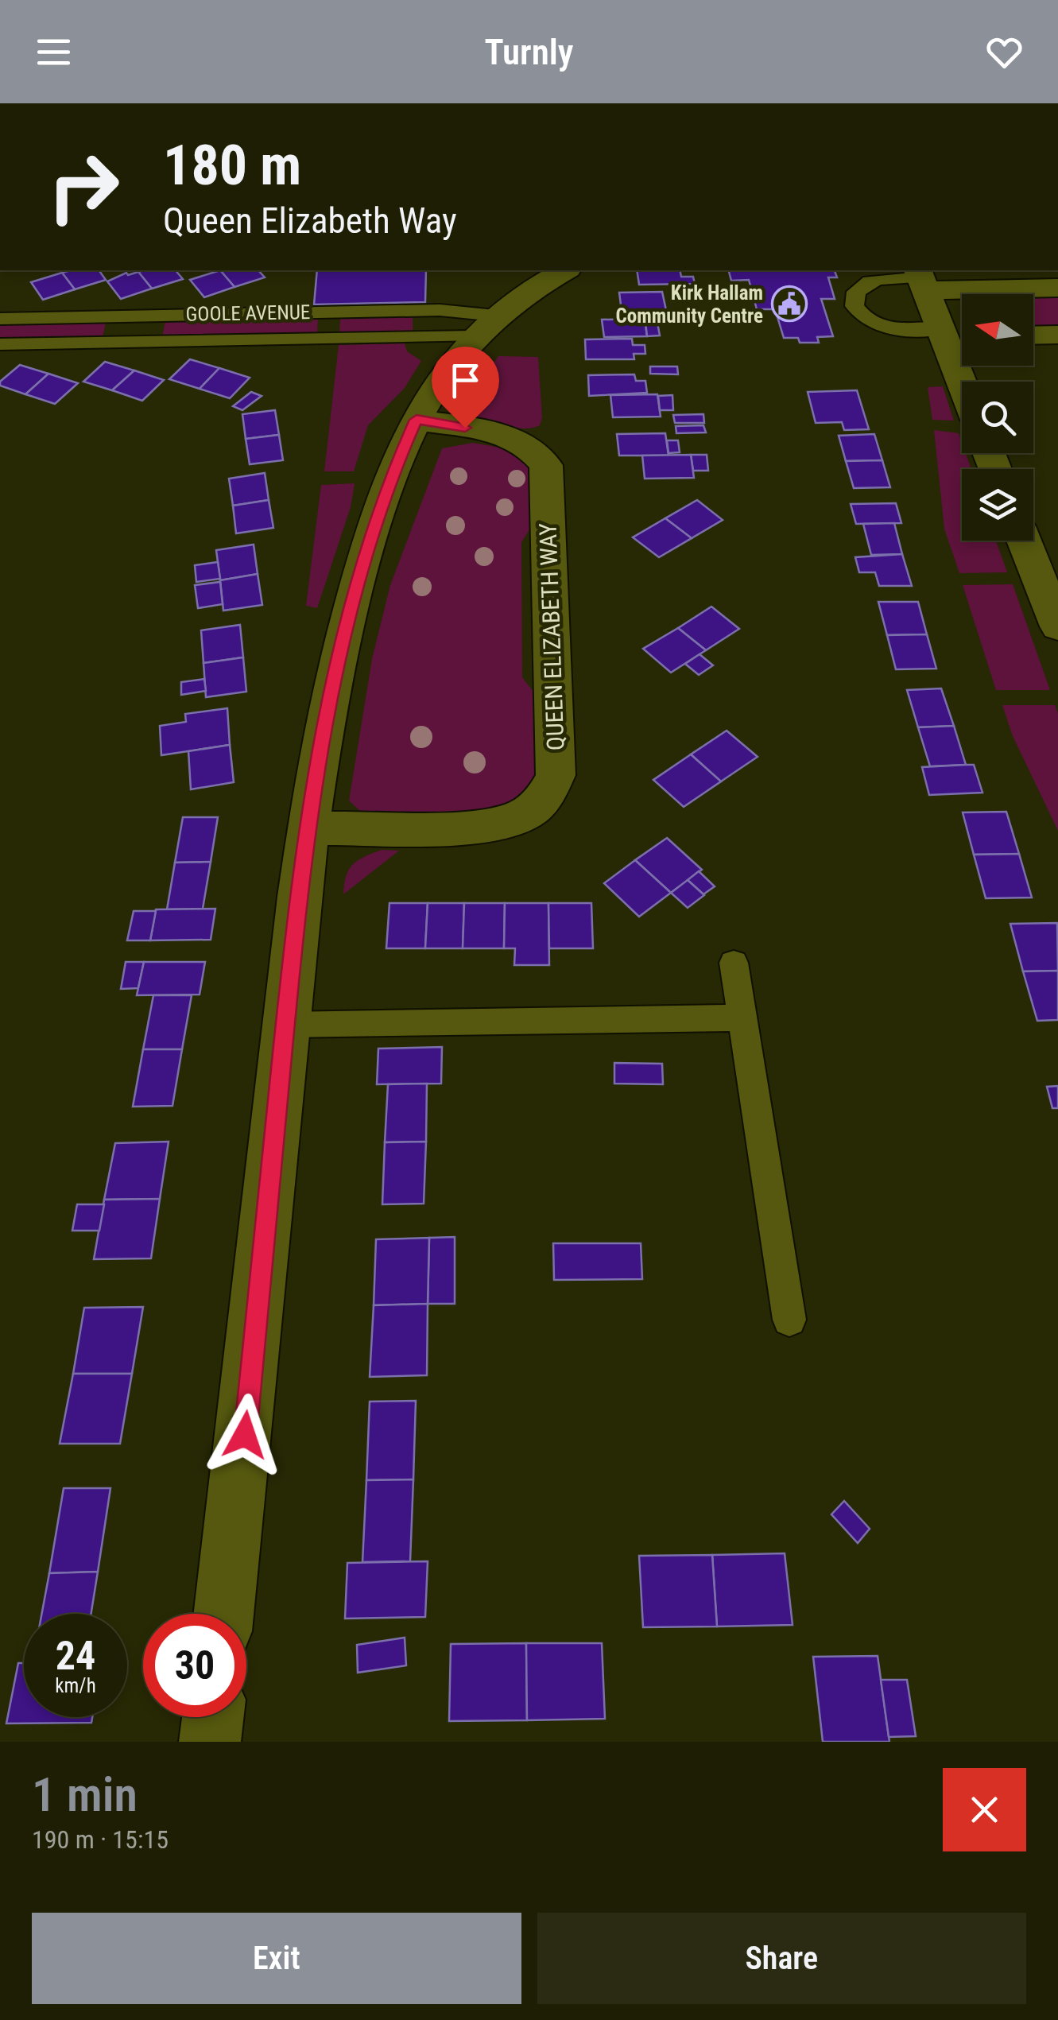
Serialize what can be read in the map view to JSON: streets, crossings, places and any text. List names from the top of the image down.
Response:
{
  "streets": {
    "street": ["QUEEN ELIZABETH WAY"],
    "lane": ["GOOLE AVENUE"]
  },
  "places": {
    "public building": ["Kirk Hallam Community Centre"]
  },
  "north": "left",
  "page": {
    "header": "Turnly",
    "turn": ["180 m", "Queen Elizabeth Way"],
    "speed": "24 km/h",
    "limit": "30",
    "heading": ["1 min", "190 m · 15:15"],
    "buttons": ["Exit", "Share"]
  }
}
